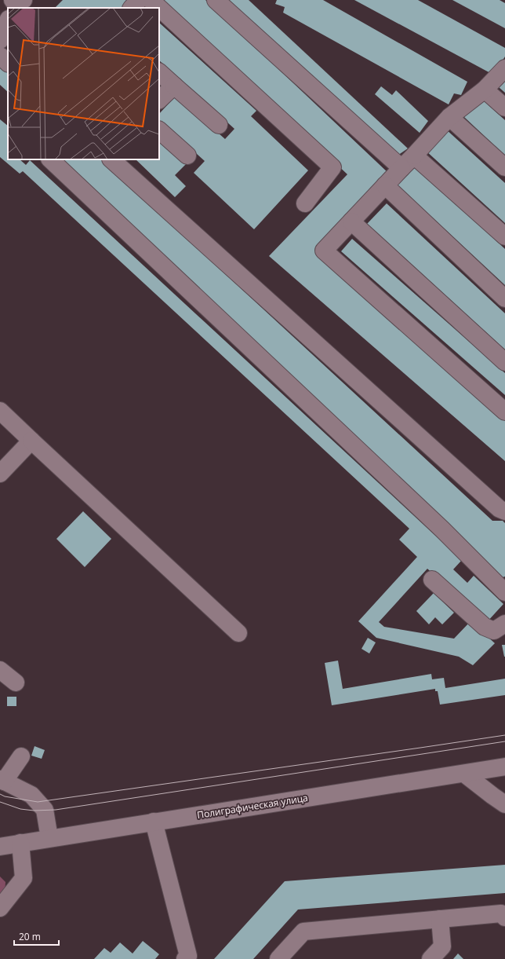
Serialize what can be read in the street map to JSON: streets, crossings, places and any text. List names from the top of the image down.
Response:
{
  "streets": {
    "street": ["Полиграфическая улица"]
  },
  "scale_bar": "20 m"
}
